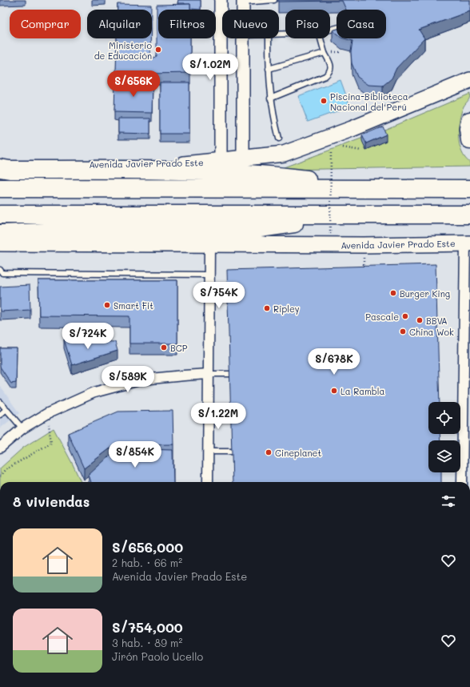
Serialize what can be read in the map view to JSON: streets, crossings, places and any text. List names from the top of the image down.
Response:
{
  "streets": {
    "main road": ["Avenida Javier Prado Este"]
  },
  "places": [
    "Ministerio de Educación",
    "Piscina-Biblioteca Nacional del Perú",
    "Burger King",
    "Smart Fit",
    "Ripley",
    "Pascale",
    "BBVA",
    "China Wok",
    "BCP",
    "La Rambla",
    "Cineplanet"
  ],
  "page": {
    "chip": [
      "Comprar",
      "Alquilar",
      "Filtros",
      "Nuevo",
      "Piso",
      "Casa"
    ],
    "price": [
      "S/1.02M",
      "S/656K",
      "S/754K",
      "S/724K",
      "S/678K",
      "S/589K",
      "S/1.22M",
      "S/854K"
    ],
    "heading": "8 viviendas",
    "list": [
      {
        "name": "S/656,000",
        "note": "2 hab. · 66 m² · Avenida Javier Prado Este"
      },
      {
        "name": "S/754,000",
        "note": "3 hab. · 89 m² · Jirón Paolo Ucello"
      }
    ]
  }
}
